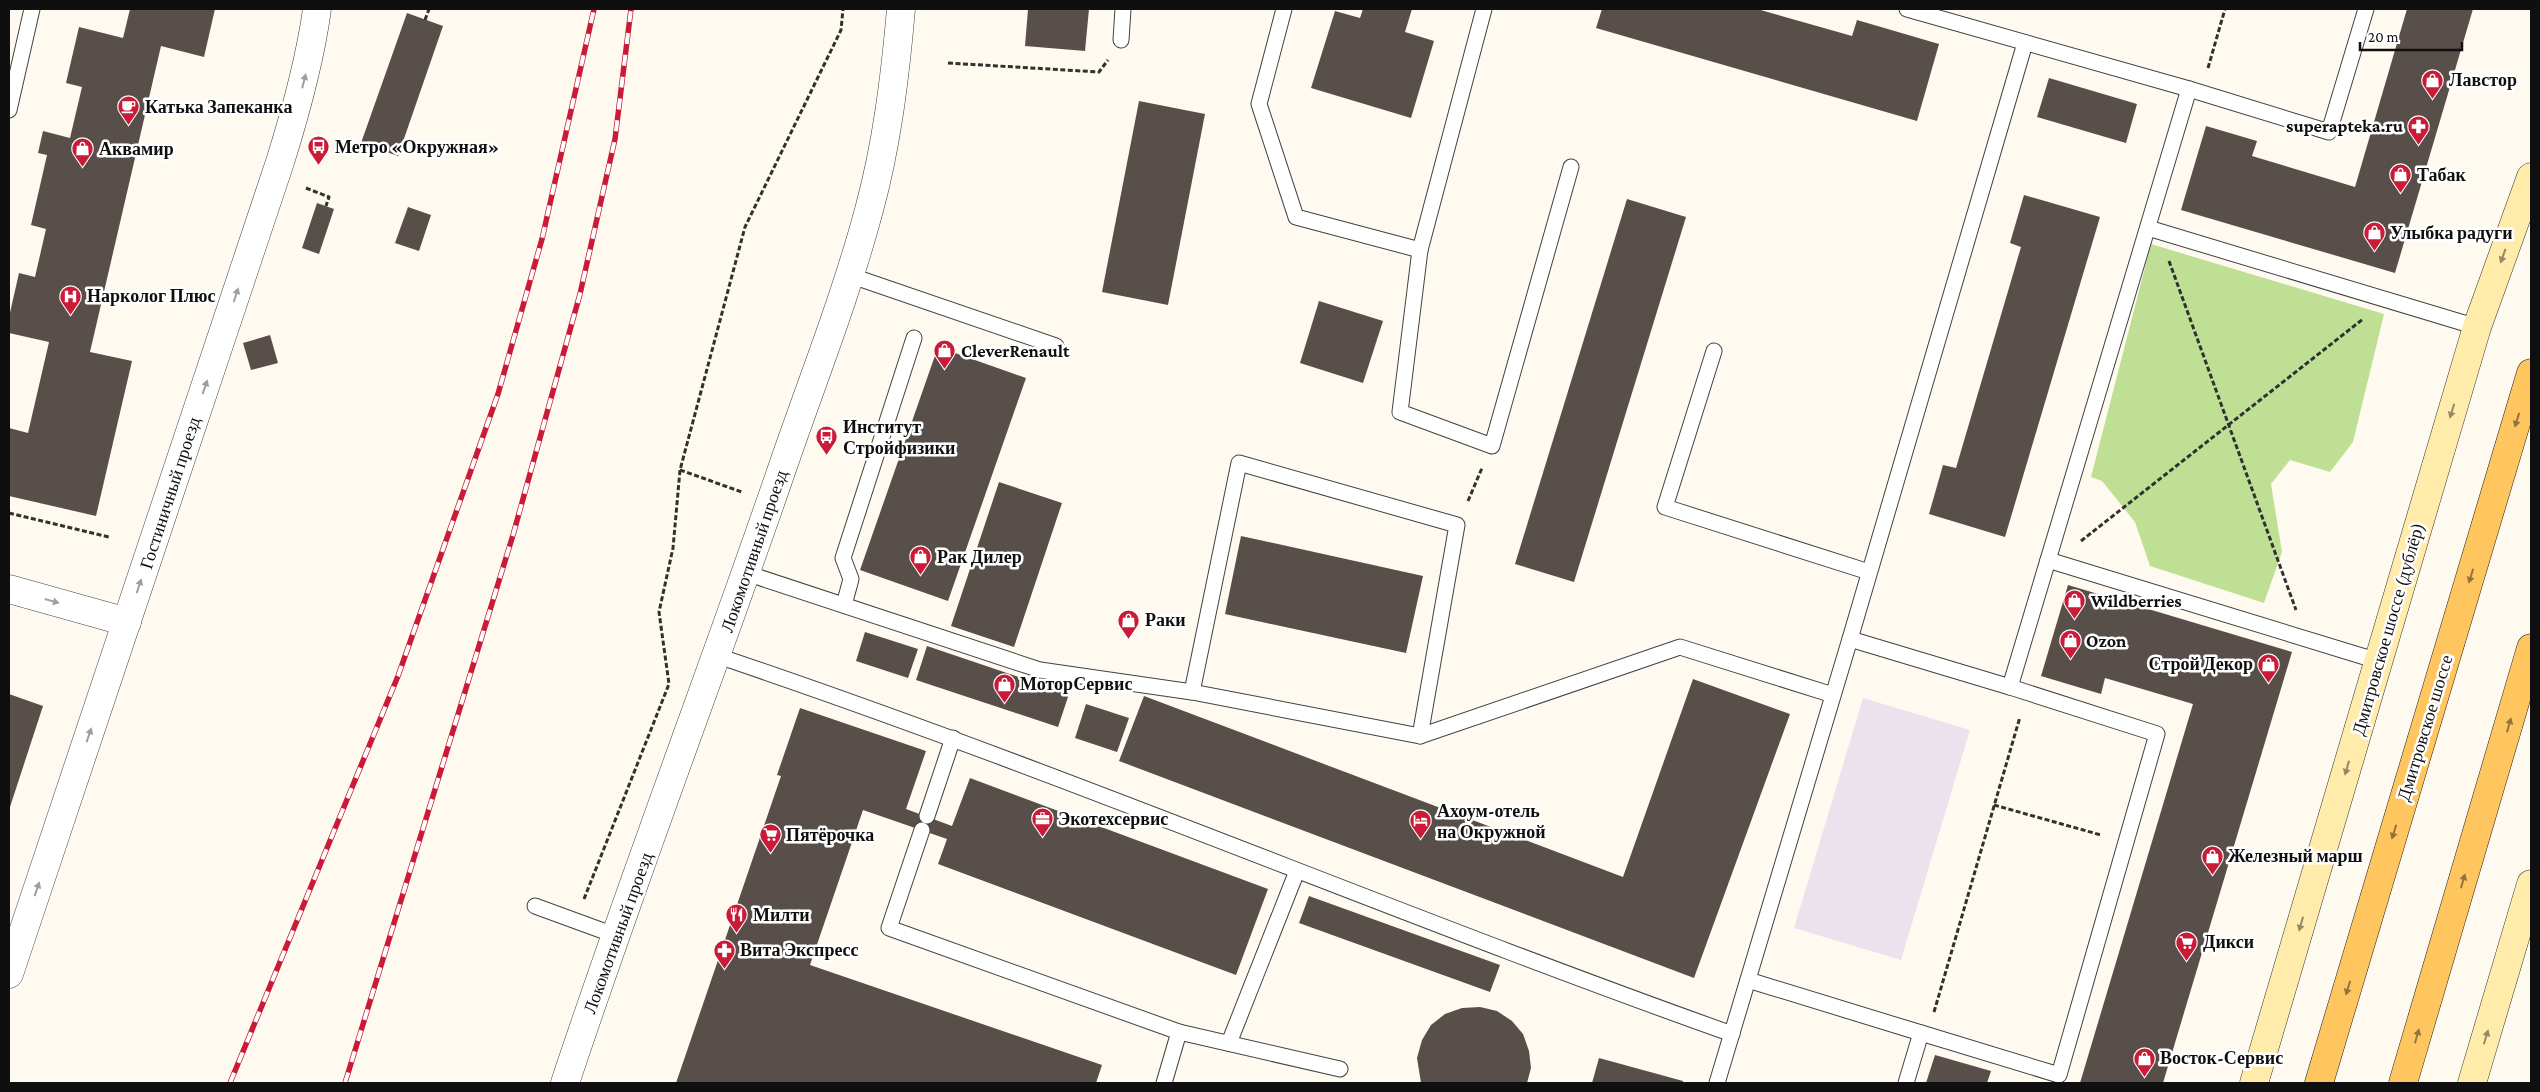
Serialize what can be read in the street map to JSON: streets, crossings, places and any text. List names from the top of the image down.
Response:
{
  "streets": {
    "main road": ["Дмитровское шоссе (дублёр)", "Дмитровское шоссе"],
    "street": ["Гостиничный проезд", "Локомотивный проезд"]
  },
  "one_way": ["Гостиничный проезд"],
  "places": {
    "shop": [
      "Лавстор",
      "Аквамир",
      "Табак",
      "Улыбка радуги",
      "CleverRenault",
      "Рак Дилер",
      "Wildberries",
      "Раки",
      "Ozon",
      "Строй Декор",
      "МоторСервис",
      "Железный марш",
      "Восток-Сервис"
    ],
    "cafe": ["Катька Запеканка"],
    "pharmacy": ["superapteka.ru", "Вита Экспресс"],
    "bus stop": ["Метро «Окружная»", "Институт Стройфизики"],
    "hospital": ["Нарколог Плюс"],
    "office": ["Экотехсервис"],
    "hotel": ["Ахоум-отель на Окружной"],
    "supermarket": ["Пятёрочка", "Дикси"],
    "restaurant": ["Милти"]
  },
  "scale_bar": "20 m"
}
